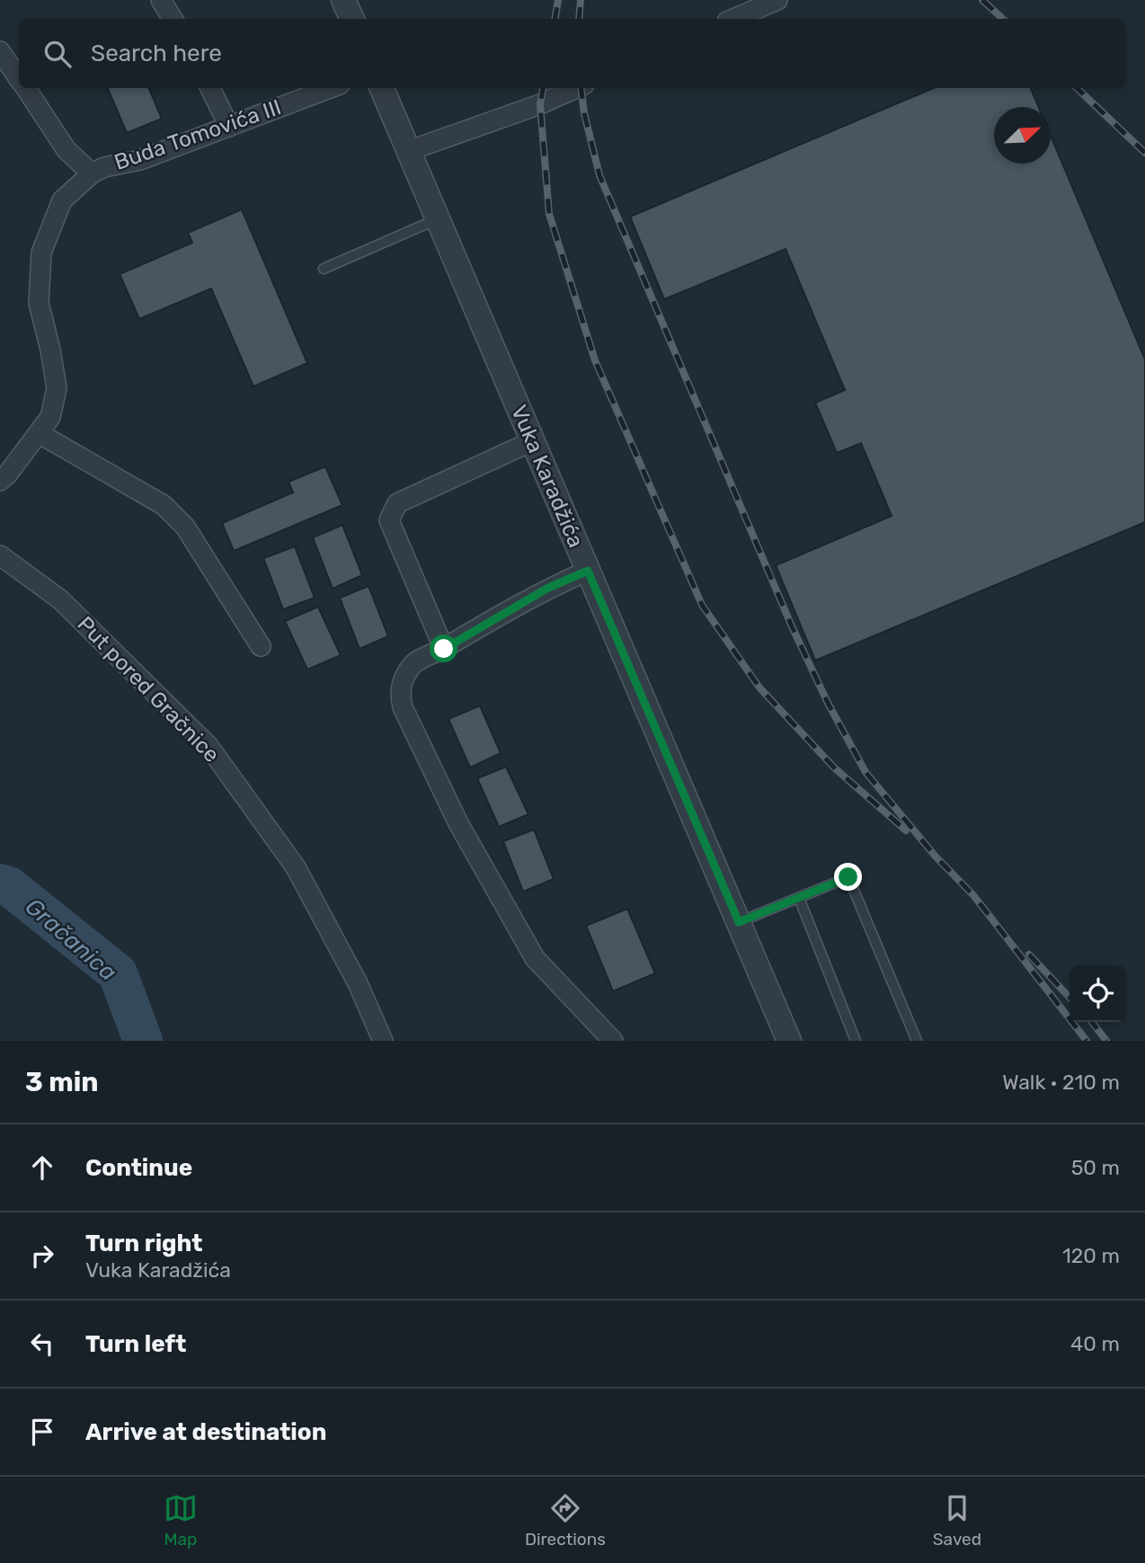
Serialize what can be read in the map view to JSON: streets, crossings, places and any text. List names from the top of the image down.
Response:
{
  "streets": {
    "street": ["Buda Tomovića III", "Vuka Karadžića", "Put pored Gračnice"]
  },
  "water": ["Gračanica"],
  "north": "top right",
  "page": {
    "search": "Search here",
    "heading": ["3 min", "Walk · 210 m"],
    "list": [
      ["Continue", "50 m"],
      ["Turn right", "Vuka Karadžića", "120 m"],
      ["Turn left", "40 m"],
      "Arrive at destination"
    ],
    "nav": ["Map", "Directions", "Saved"]
  }
}
